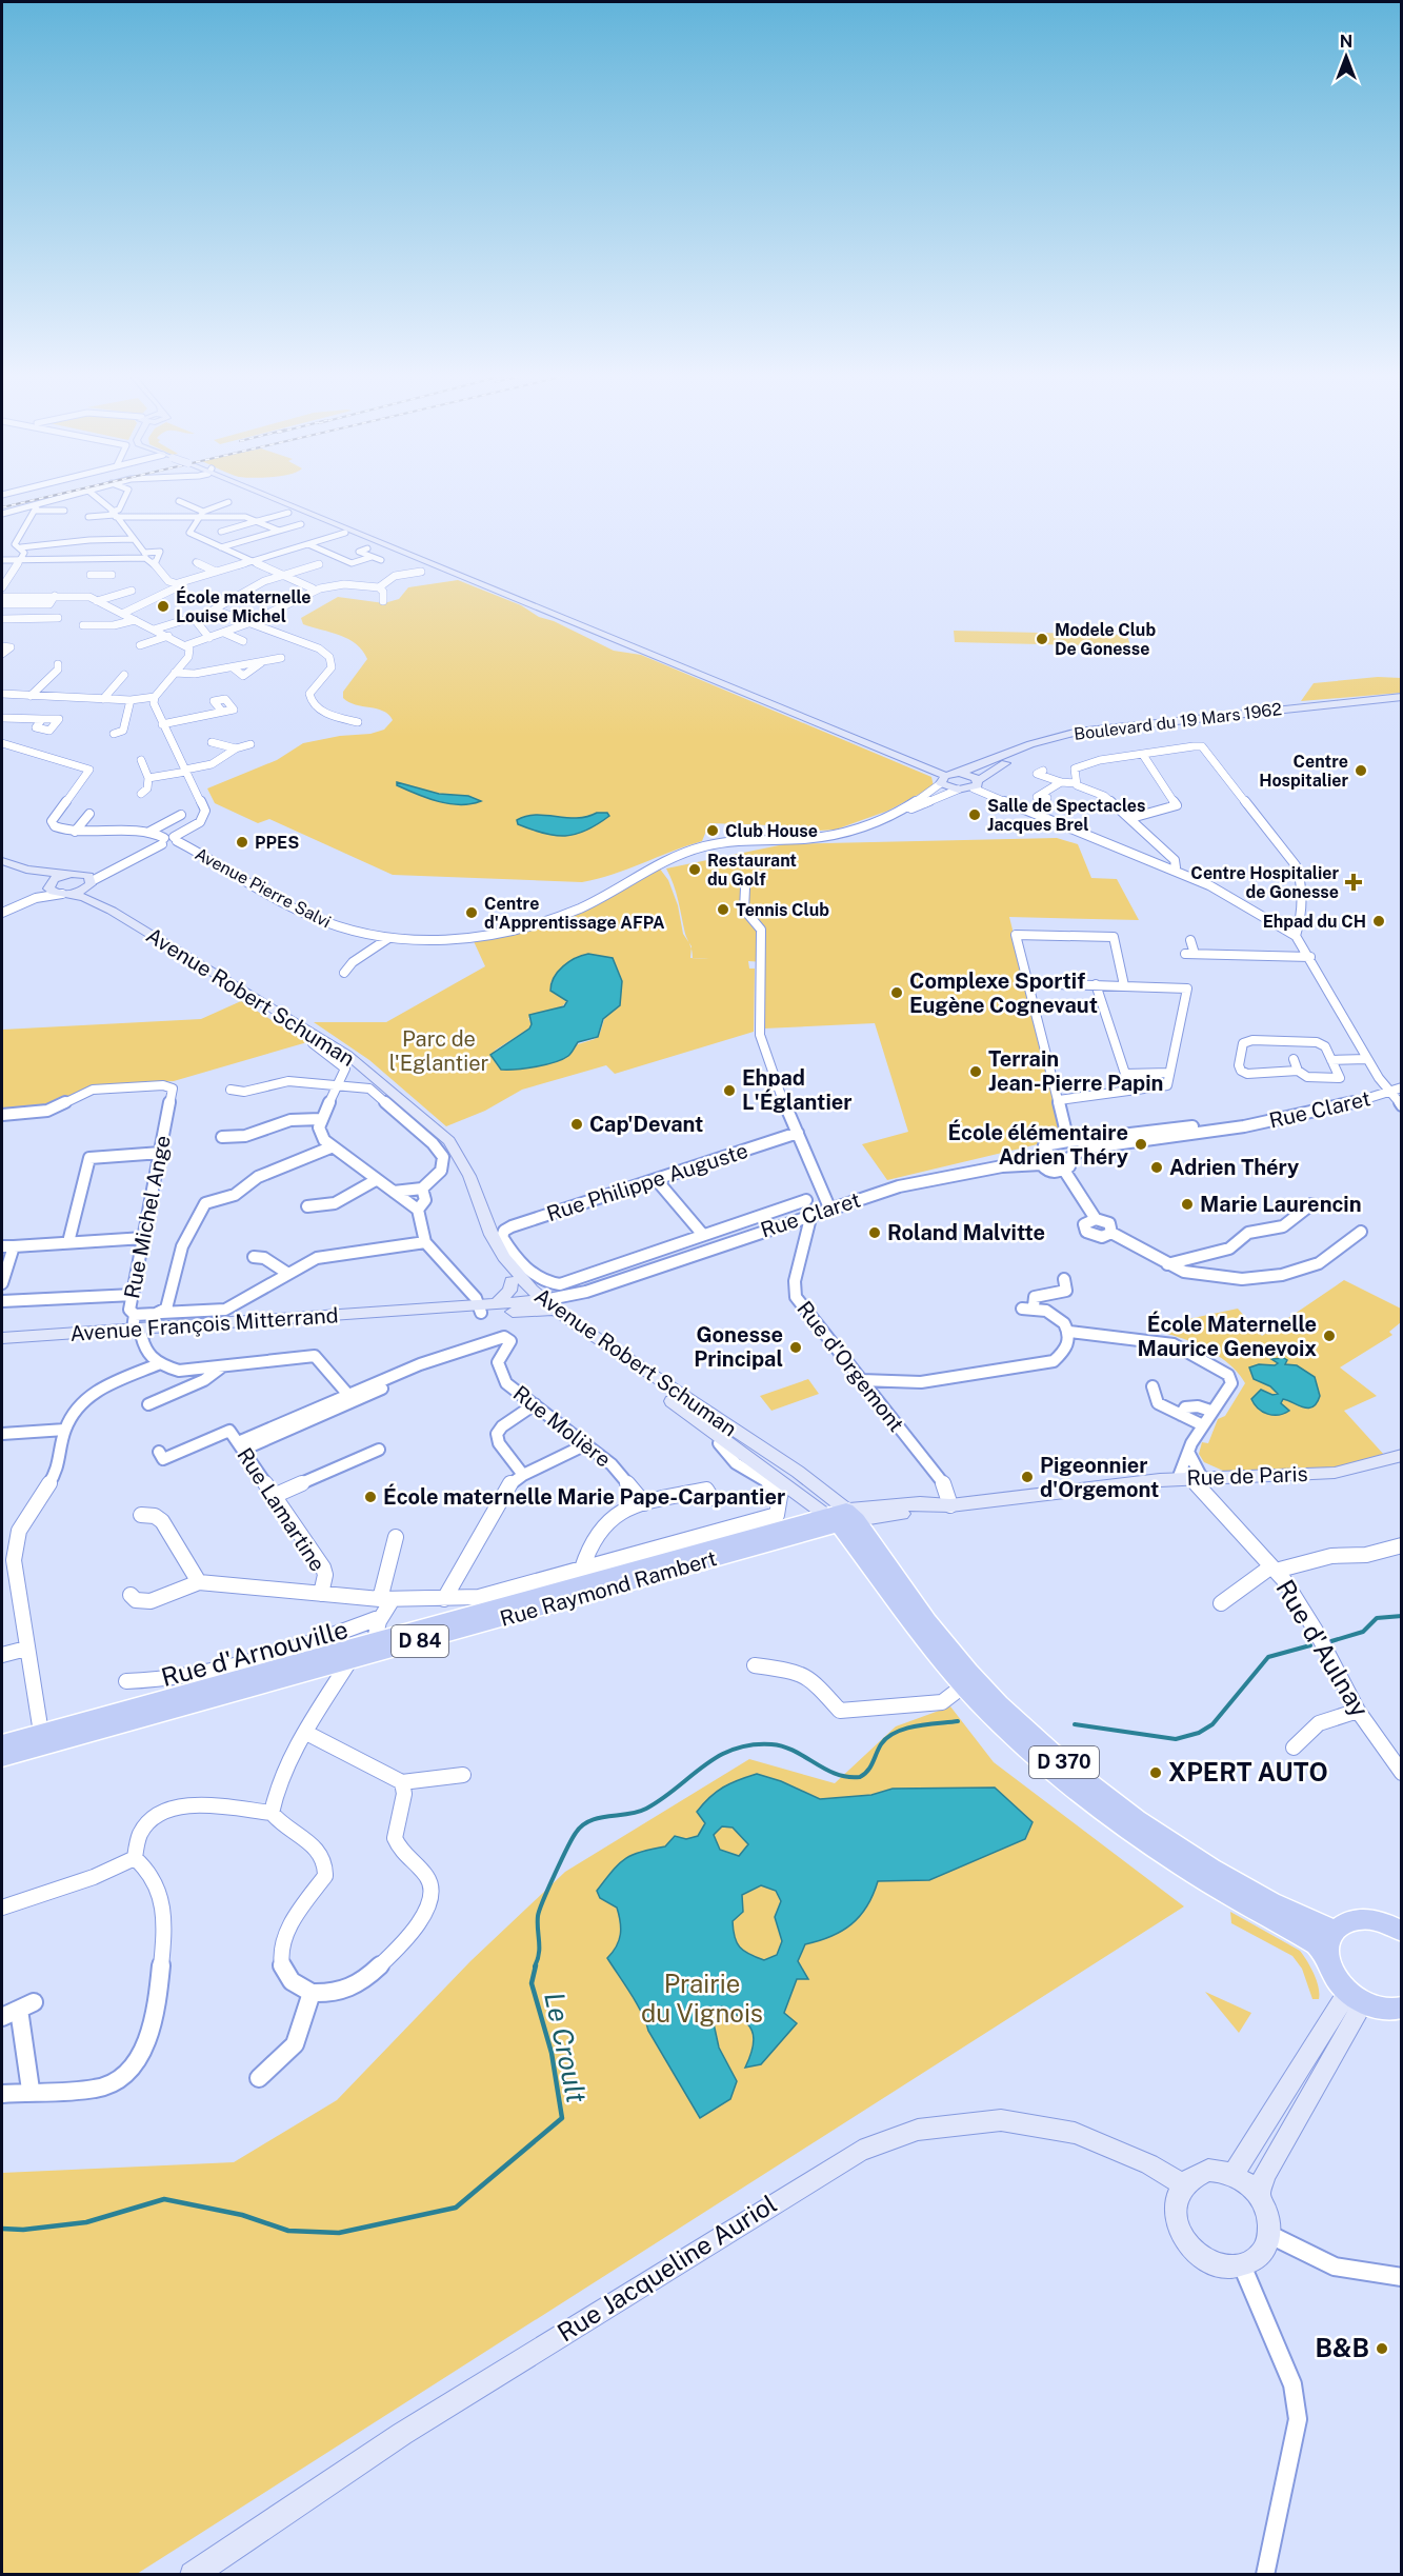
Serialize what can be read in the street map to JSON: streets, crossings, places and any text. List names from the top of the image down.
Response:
{
  "streets": {
    "main road": [
      "Boulevard du 19 Mars 1962",
      "Avenue Robert Schuman",
      "Avenue François Mitterrand",
      "Rue de Paris",
      "Rue Raymond Rambert",
      "D 84",
      "D 370",
      "Rue Jacqueline Auriol"
    ],
    "street": [
      "Avenue Pierre Salvi",
      "Rue Claret",
      "Rue Philippe Auguste",
      "Rue Michel Ange",
      "Rue d'Orgemont",
      "Rue Molière",
      "Rue Lamartine",
      "Rue d'Aulnay",
      "Rue d'Arnouville"
    ]
  },
  "crossings": [
    ["Boulevard du 19 Mars 1962", "Avenue Pierre Salvi"],
    ["Avenue Robert Schuman", "Rue Claret"],
    ["Avenue Robert Schuman", "Rue Philippe Auguste"],
    ["Avenue Robert Schuman", "Avenue François Mitterrand"],
    ["Avenue Robert Schuman", "Rue de Paris"],
    ["Avenue Robert Schuman", "Rue Raymond Rambert"],
    ["Avenue Robert Schuman", "D 370"],
    ["Rue Claret", "Avenue François Mitterrand"],
    ["Rue Claret", "Rue d'Orgemont"],
    ["Rue Michel Ange", "Avenue François Mitterrand"],
    ["Rue d'Orgemont", "Rue de Paris"],
    ["Rue de Paris", "Rue Raymond Rambert"],
    ["Rue de Paris", "Rue d'Aulnay"],
    ["Rue de Paris", "D 370"],
    ["Rue Raymond Rambert", "D 370"]
  ],
  "water": ["Le Croult"],
  "parks": ["Parc de l'Eglantier", "Prairie du Vignois"],
  "places": {
    "other": [
      "École maternelle Louise Michel",
      "Modele Club De Gonesse",
      "Centre Hospitalier",
      "Salle de Spectacles Jacques Brel",
      "Club House",
      "PPES",
      "Restaurant du Golf",
      "Tennis Club",
      "Centre d'Apprentissage AFPA",
      "Ehpad du CH",
      "Complexe Sportif Eugène Cognevaut",
      "Terrain Jean-Pierre Papin",
      "Ehpad L'Églantier",
      "Cap'Devant",
      "École élémentaire Adrien Théry",
      "Adrien Théry",
      "Marie Laurencin",
      "Roland Malvitte",
      "École Maternelle Maurice Genevoix",
      "Gonesse Principal",
      "Pigeonnier d'Orgemont",
      "École maternelle Marie Pape-Carpantier",
      "XPERT AUTO",
      "B&B"
    ],
    "health": ["Centre Hospitalier de Gonesse"]
  },
  "north": "top"
}
